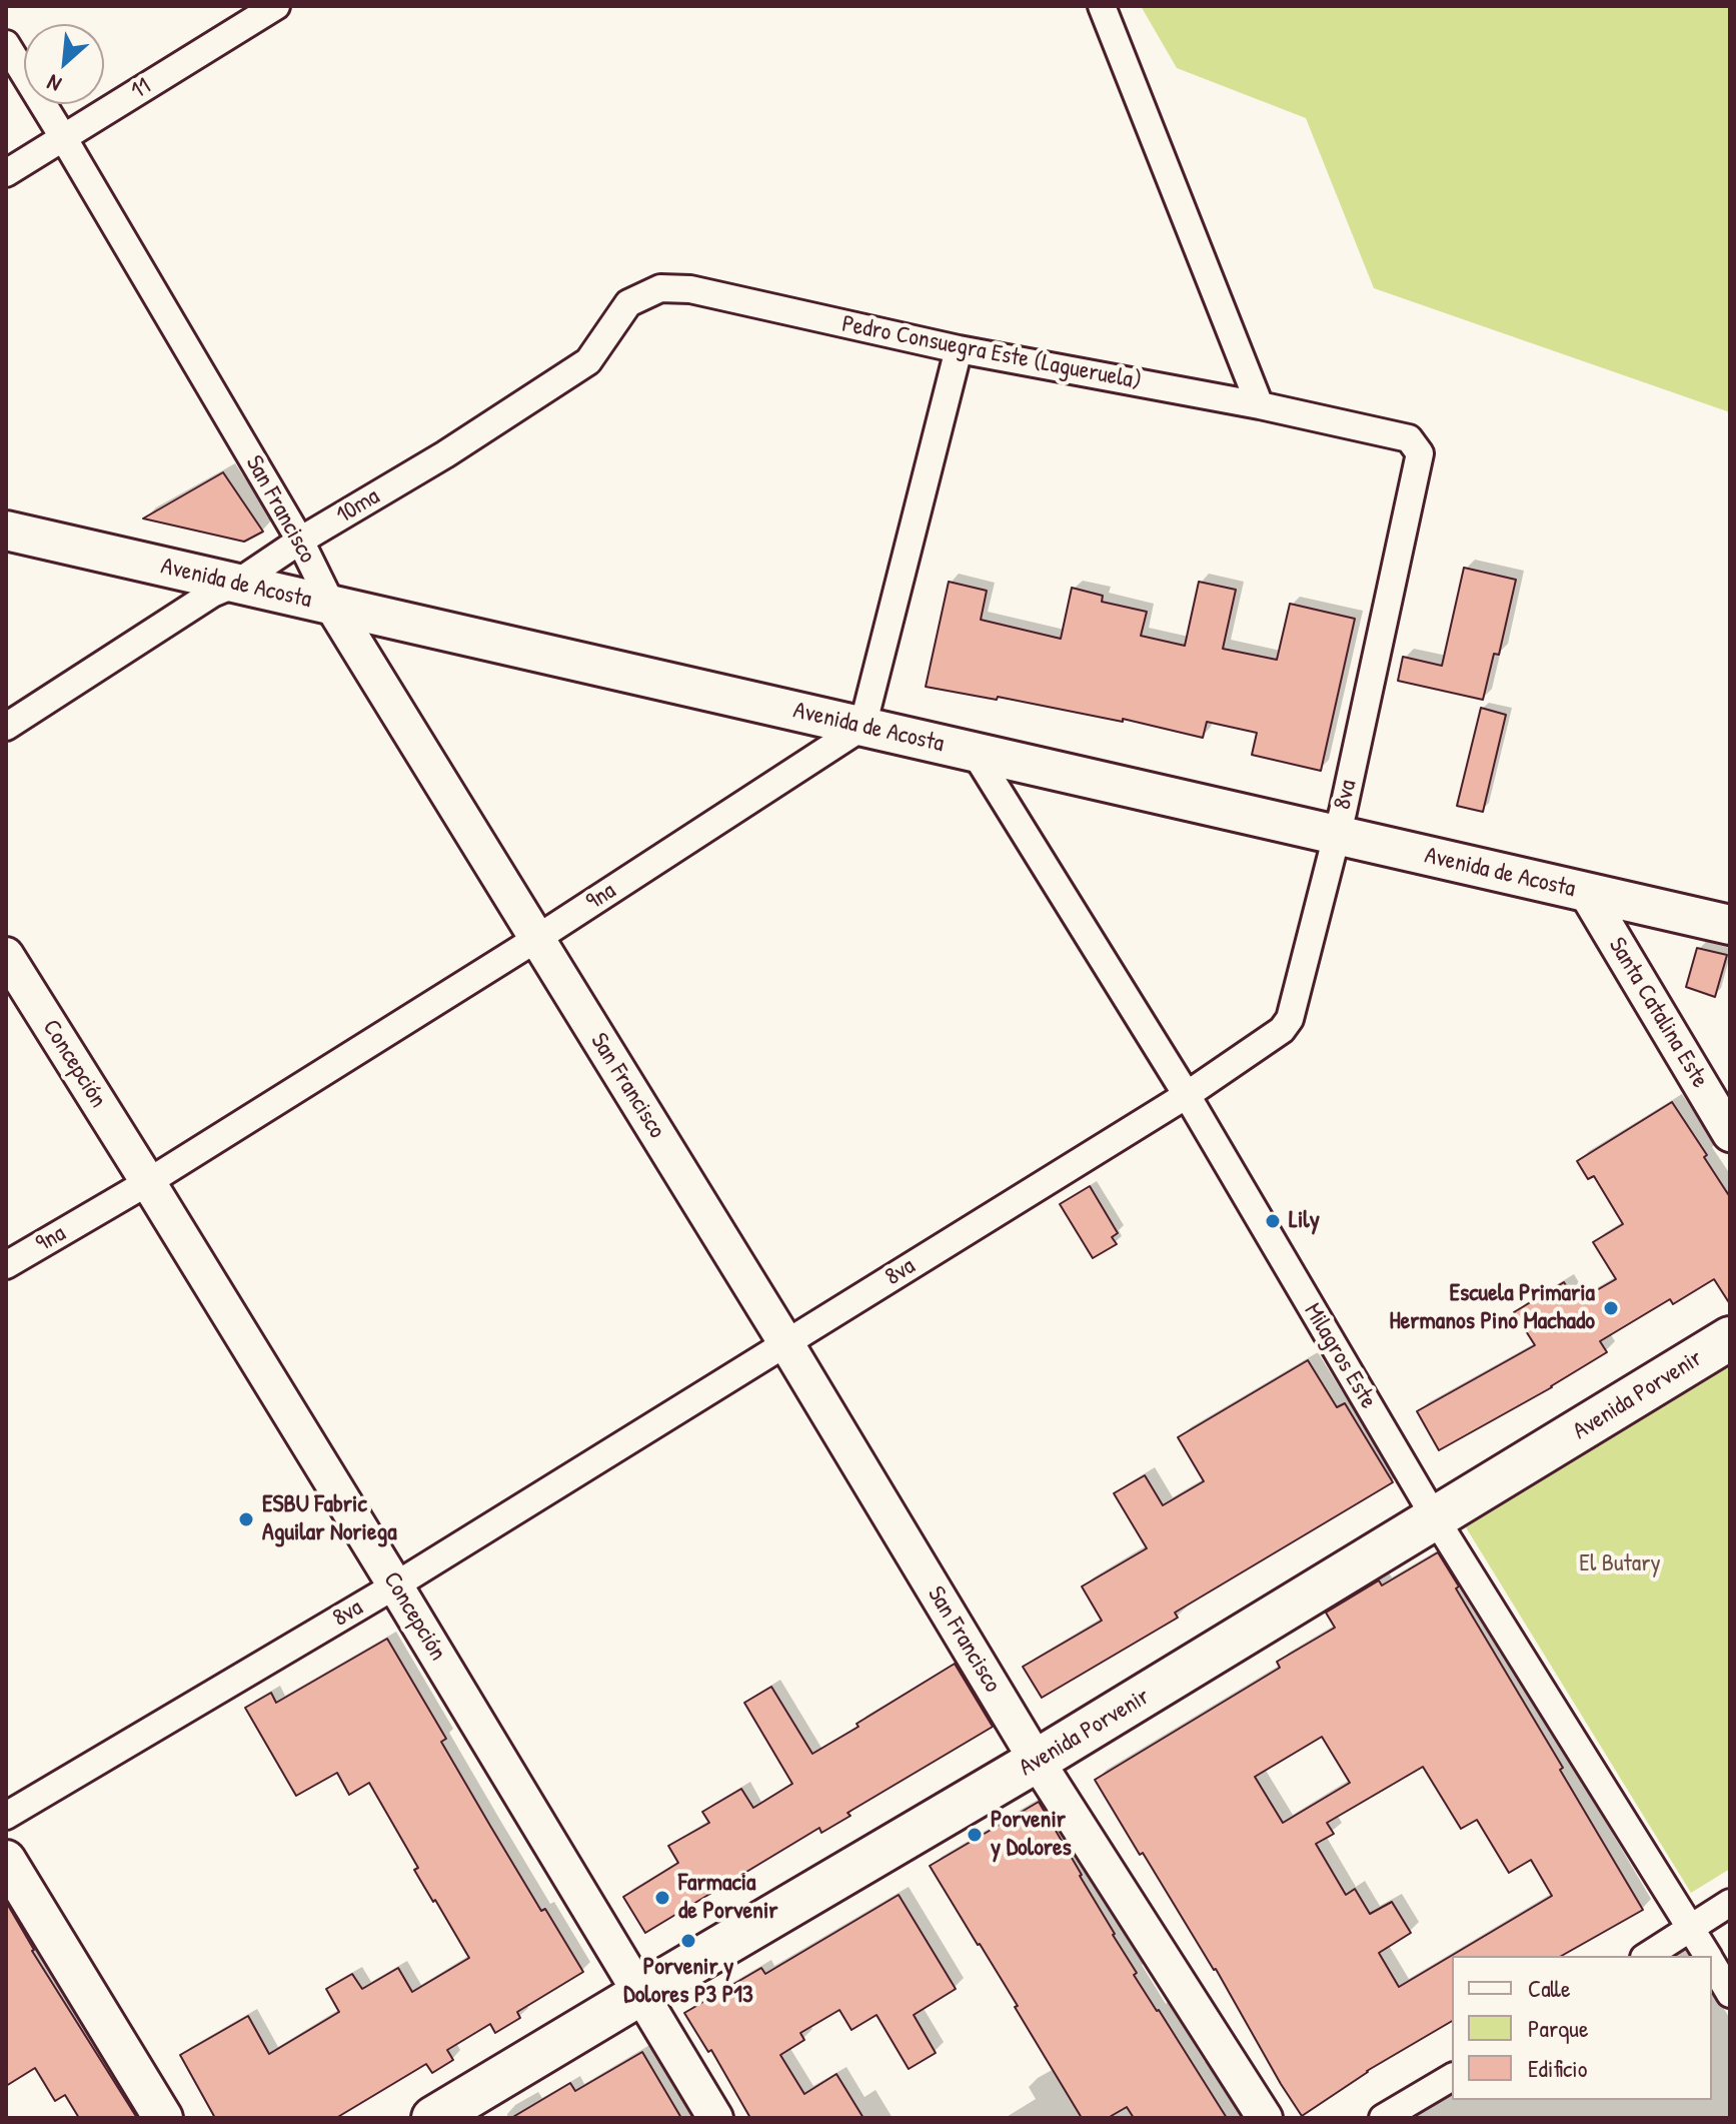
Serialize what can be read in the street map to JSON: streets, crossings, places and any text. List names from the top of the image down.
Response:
{
  "streets": {
    "main road": ["Avenida de Acosta", "Avenida Porvenir"],
    "street": [
      "11",
      "Pedro Consuegra Este (Lagueruela)",
      "10ma",
      "San Francisco",
      "8va",
      "9na",
      "Santa Catalina Este",
      "Concepción",
      "Milagros Este"
    ]
  },
  "crossings": [
    ["11", "San Francisco"],
    ["Pedro Consuegra Este (Lagueruela)", "10ma"],
    ["Pedro Consuegra Este (Lagueruela)", "8va"],
    ["10ma", "San Francisco"],
    ["10ma", "Avenida de Acosta"],
    ["San Francisco", "Avenida de Acosta"],
    ["San Francisco", "8va"],
    ["San Francisco", "9na"],
    ["San Francisco", "Avenida Porvenir"],
    ["Avenida de Acosta", "8va"],
    ["Avenida de Acosta", "9na"],
    ["Avenida de Acosta", "Santa Catalina Este"],
    ["Avenida de Acosta", "Milagros Este"],
    ["8va", "Concepción"],
    ["8va", "Milagros Este"],
    ["9na", "Concepción"],
    ["Concepción", "Avenida Porvenir"],
    ["Milagros Este", "Avenida Porvenir"]
  ],
  "parks": ["El Butary"],
  "places": [
    "Lily",
    "Escuela Primaria Hermanos Pino Machado",
    "ESBU Fabric Aguilar Noriega",
    "Porvenir y Dolores",
    "Farmacia de Porvenir",
    "Porvenir y Dolores P3 P13"
  ],
  "legend": ["Calle", "Parque", "Edificio"],
  "north": "bottom left"
}
